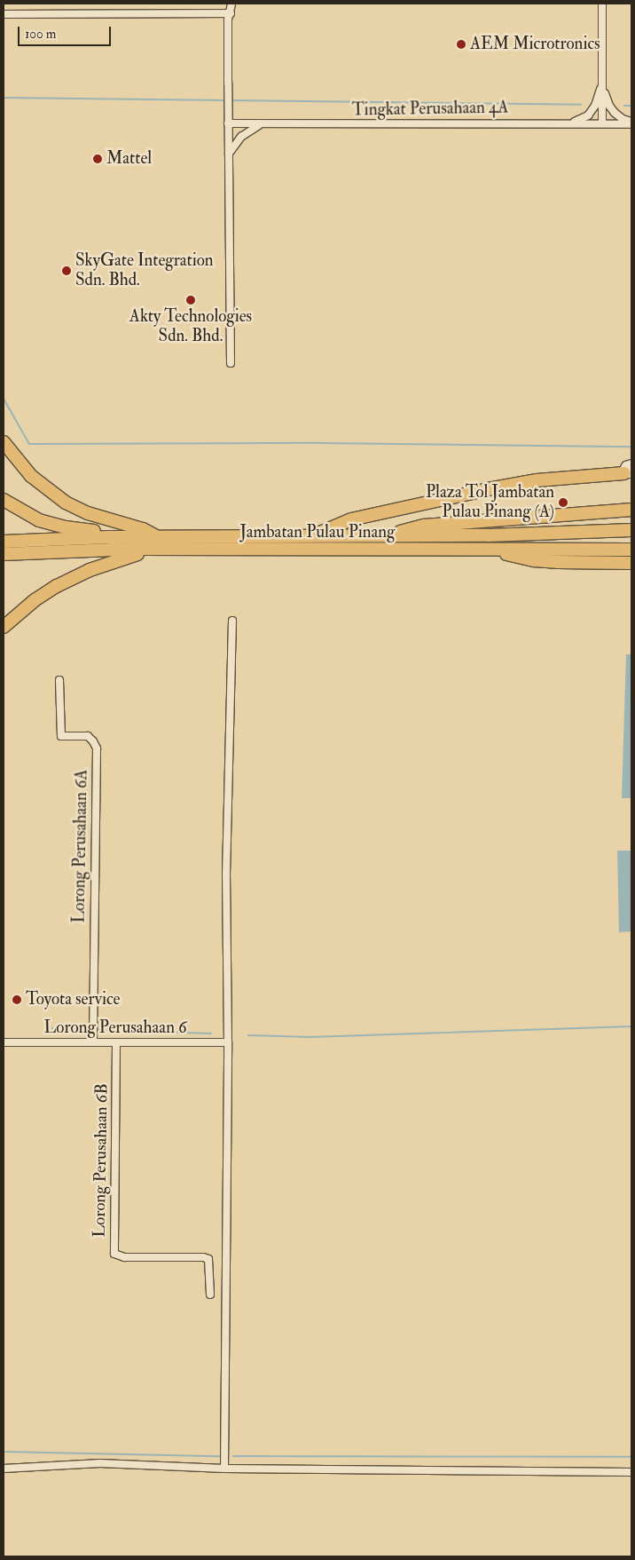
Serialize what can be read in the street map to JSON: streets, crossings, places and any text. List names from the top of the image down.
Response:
{
  "streets": {
    "highway": ["Jambatan Pulau Pinang"],
    "street": [
      "Tingkat Perusahaan 4A",
      "Lorong Perusahaan 6A",
      "Lorong Perusahaan 6",
      "Lorong Perusahaan 6B"
    ]
  },
  "crossings": [
    ["Lorong Perusahaan 6A", "Lorong Perusahaan 6"],
    ["Lorong Perusahaan 6", "Lorong Perusahaan 6B"]
  ],
  "places": [
    "AEM Microtronics",
    "Mattel",
    "SkyGate Integration Sdn. Bhd.",
    "Akty Technologies Sdn. Bhd.",
    "Plaza Tol Jambatan Pulau Pinang (A)",
    "Toyota service"
  ],
  "scale_bar": "100 m"
}
